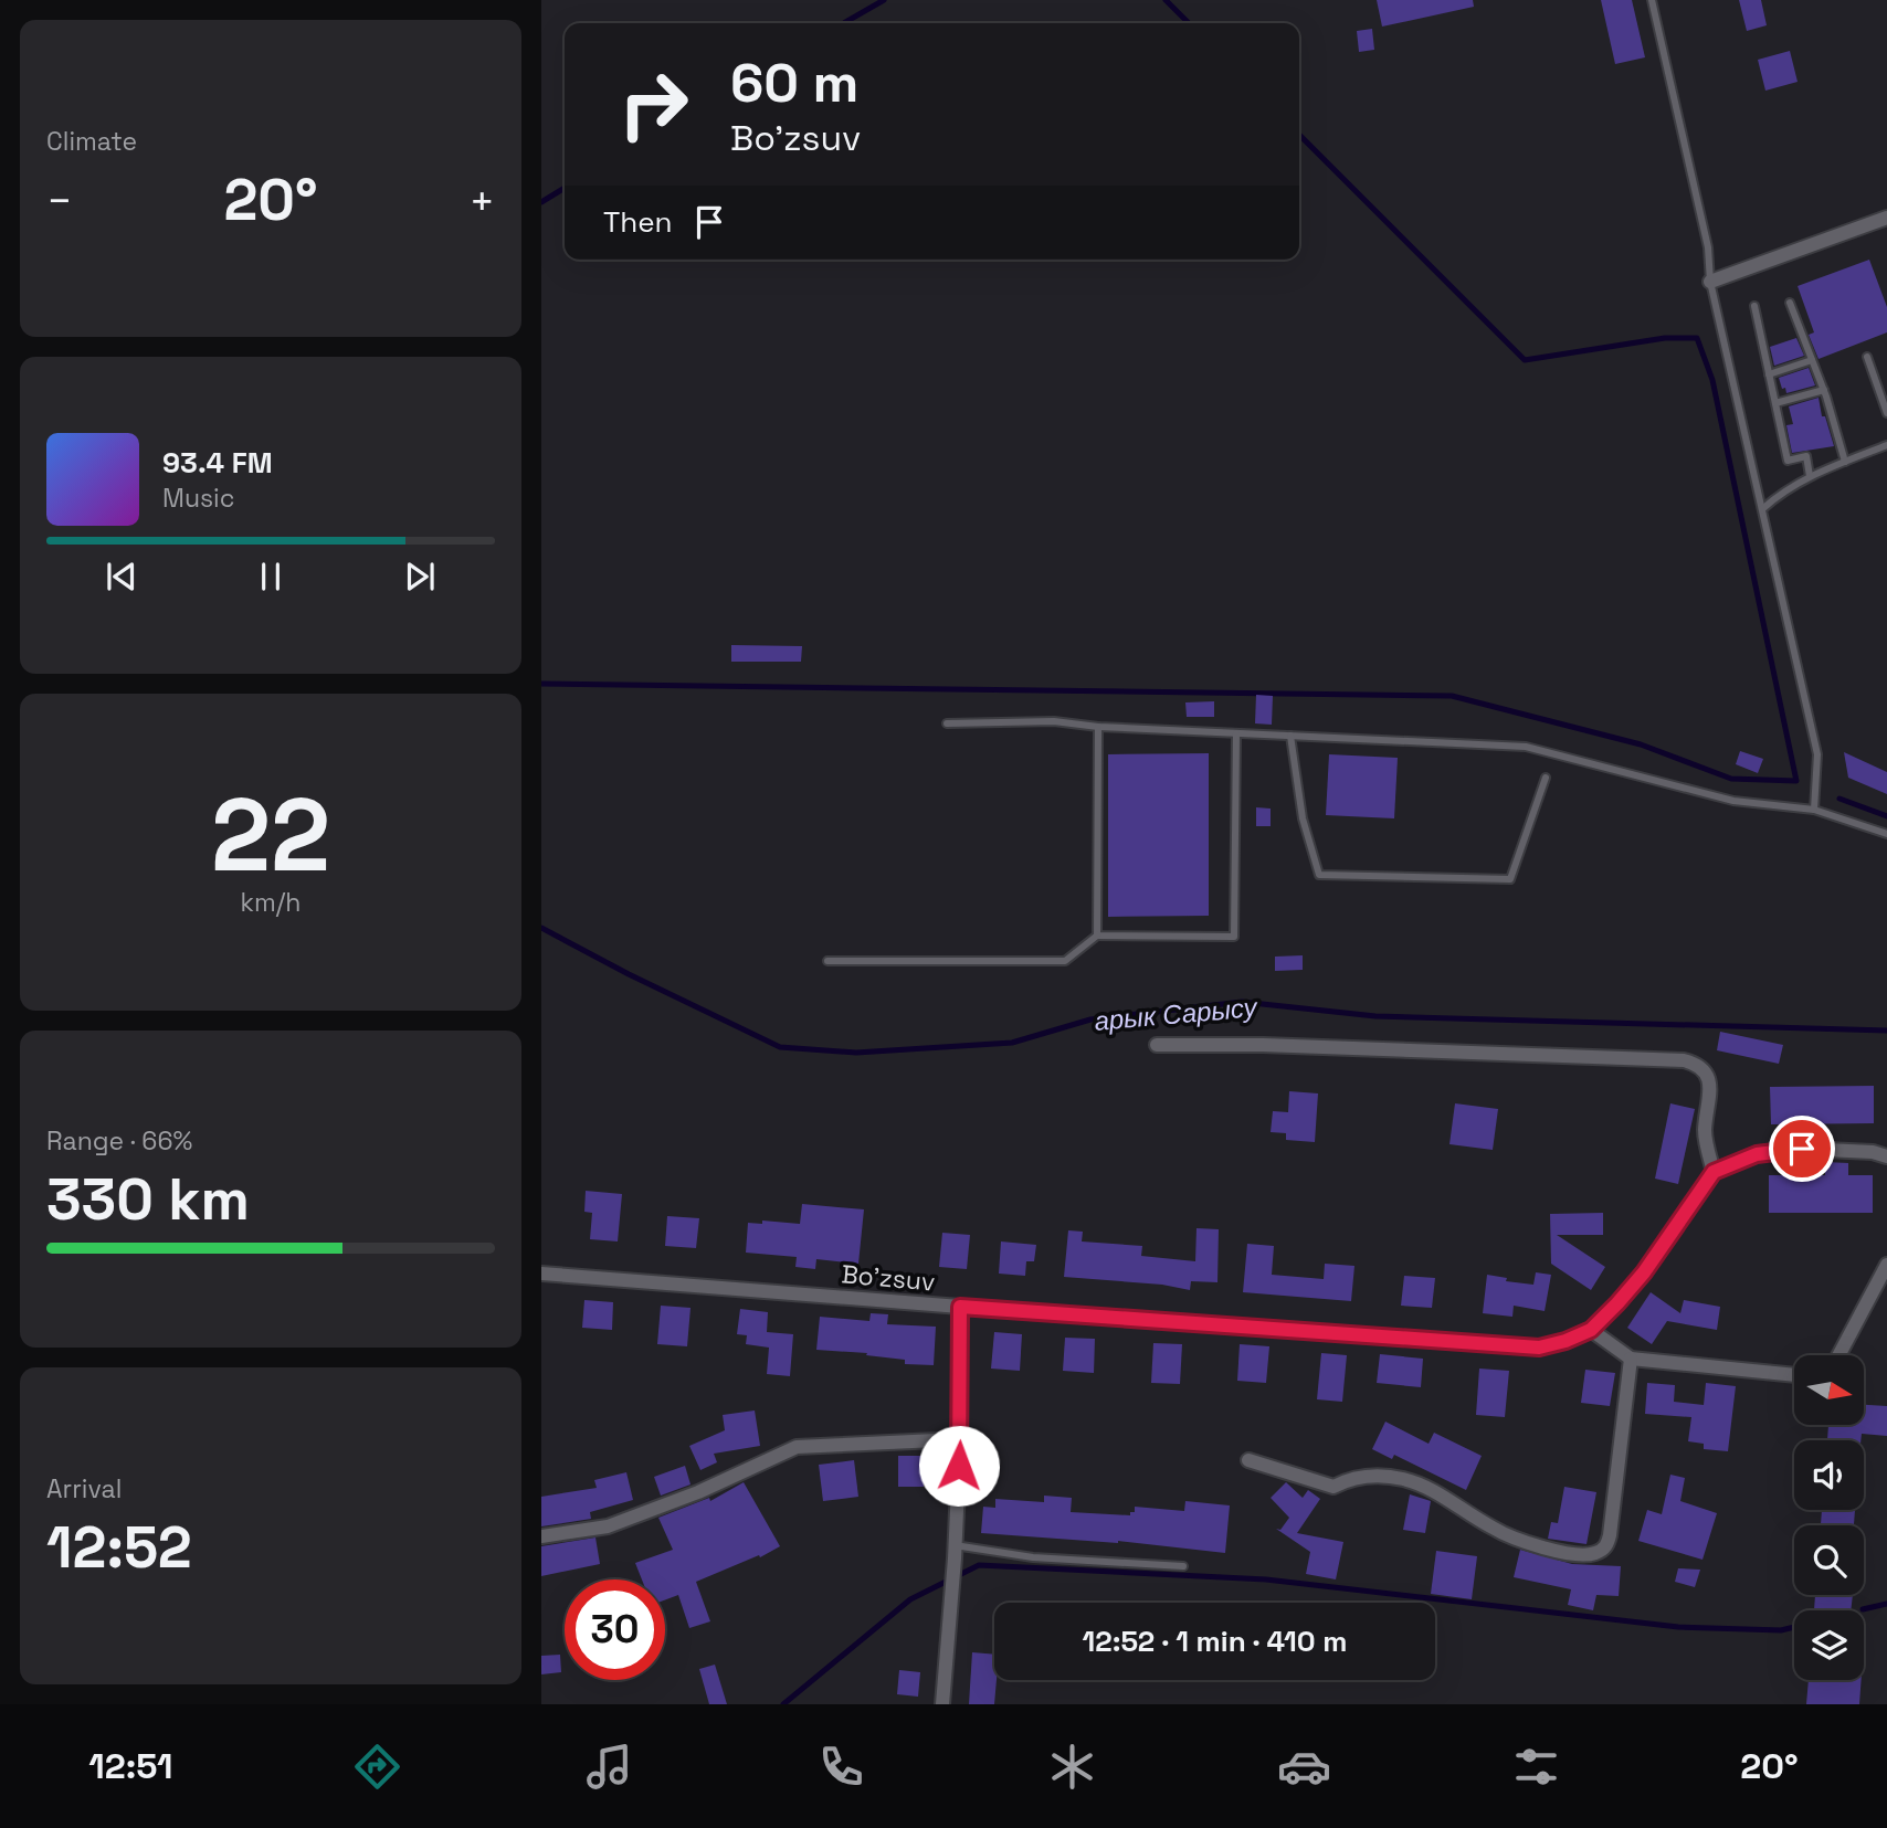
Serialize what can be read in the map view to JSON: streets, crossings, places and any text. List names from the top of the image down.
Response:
{
  "streets": {
    "street": ["Bo'zsuv"]
  },
  "water": ["арык Сарысу"],
  "north": "right",
  "page": {
    "tile": [
      "Climate",
      ["22", "km/h"],
      ["Range · 66%", "330 km"],
      ["Arrival", "12:52"]
    ],
    "turn": ["60 m", "Bo'zsuv"],
    "heat": ["−", "20°", "+"],
    "then": "Then",
    "song": ["93.4 FM", "Music"],
    "limit": "30",
    "trip": "12:52 · 1 min · 410 m",
    "tabs": ["12:51", "20°"]
  }
}
